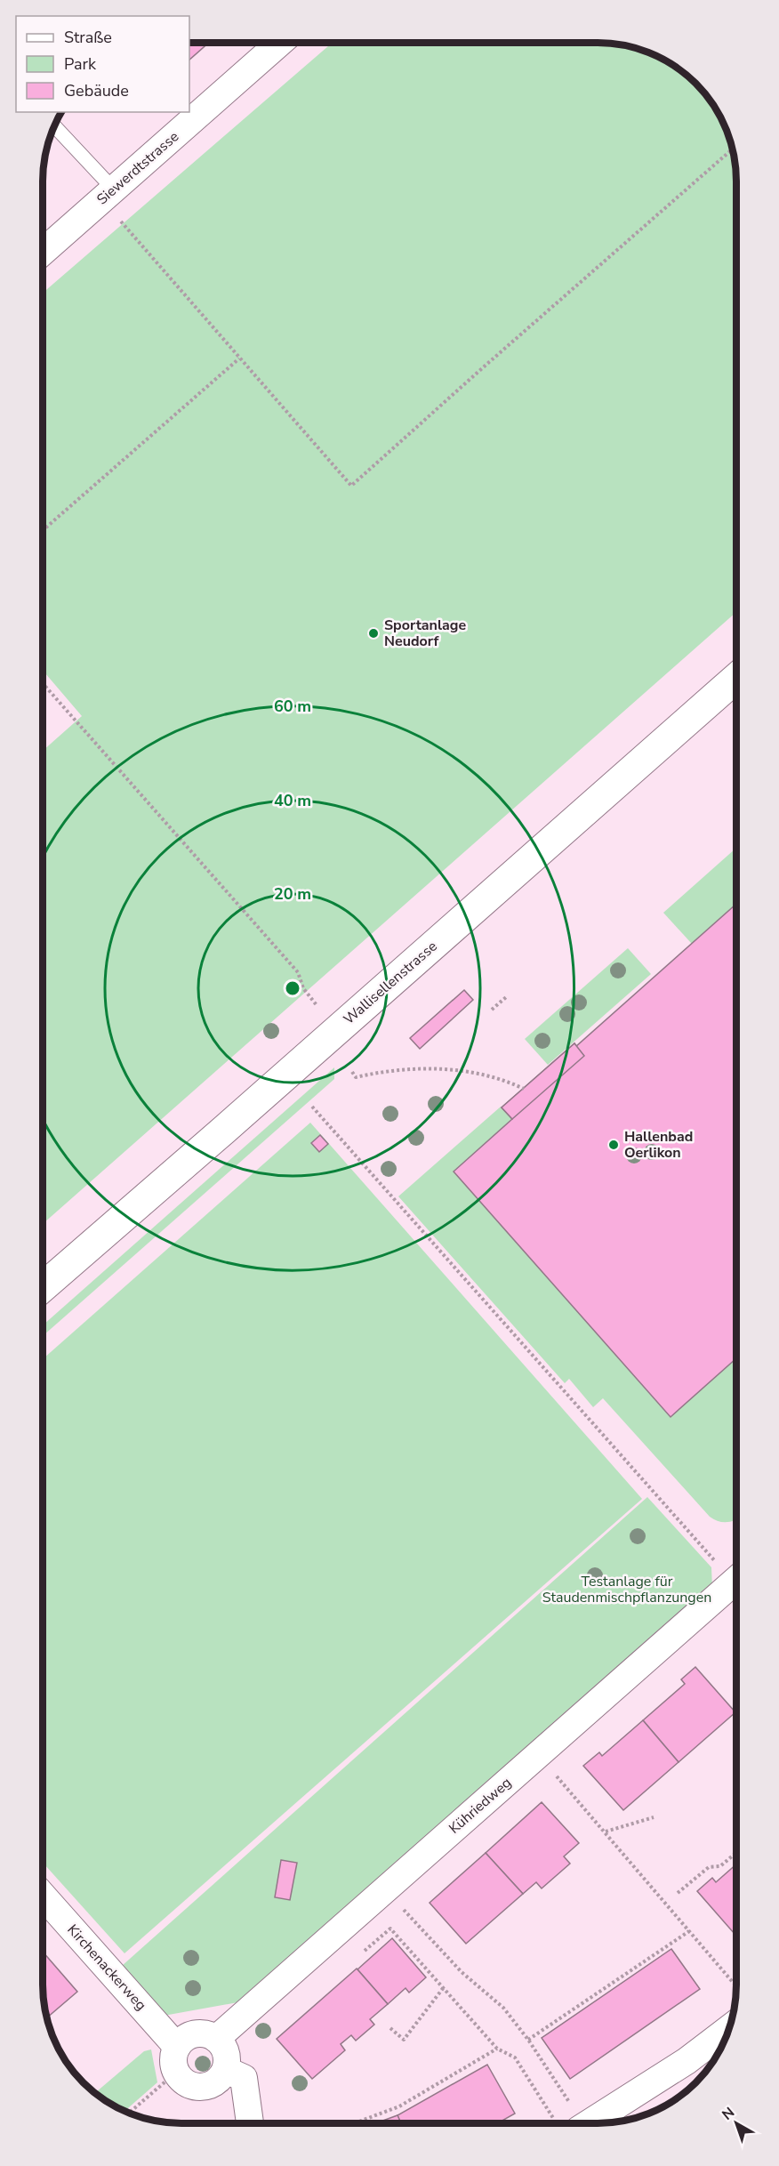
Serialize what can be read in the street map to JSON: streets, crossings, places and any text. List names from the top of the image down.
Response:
{
  "streets": {
    "street": [
      "Siewerdtstrasse",
      "Wallisellenstrasse",
      "Kühriedweg",
      "Kirchenackerweg"
    ]
  },
  "crossings": [
    ["Kühriedweg", "Kirchenackerweg"]
  ],
  "parks": ["Testanlage für Staudenmischpflanzungen"],
  "places": ["Sportanlage Neudorf", "Hallenbad Oerlikon"],
  "legend": ["Straße", "Park", "Gebäude"],
  "north": "top left",
  "rings": ["60 m", "40 m", "20 m"]
}
